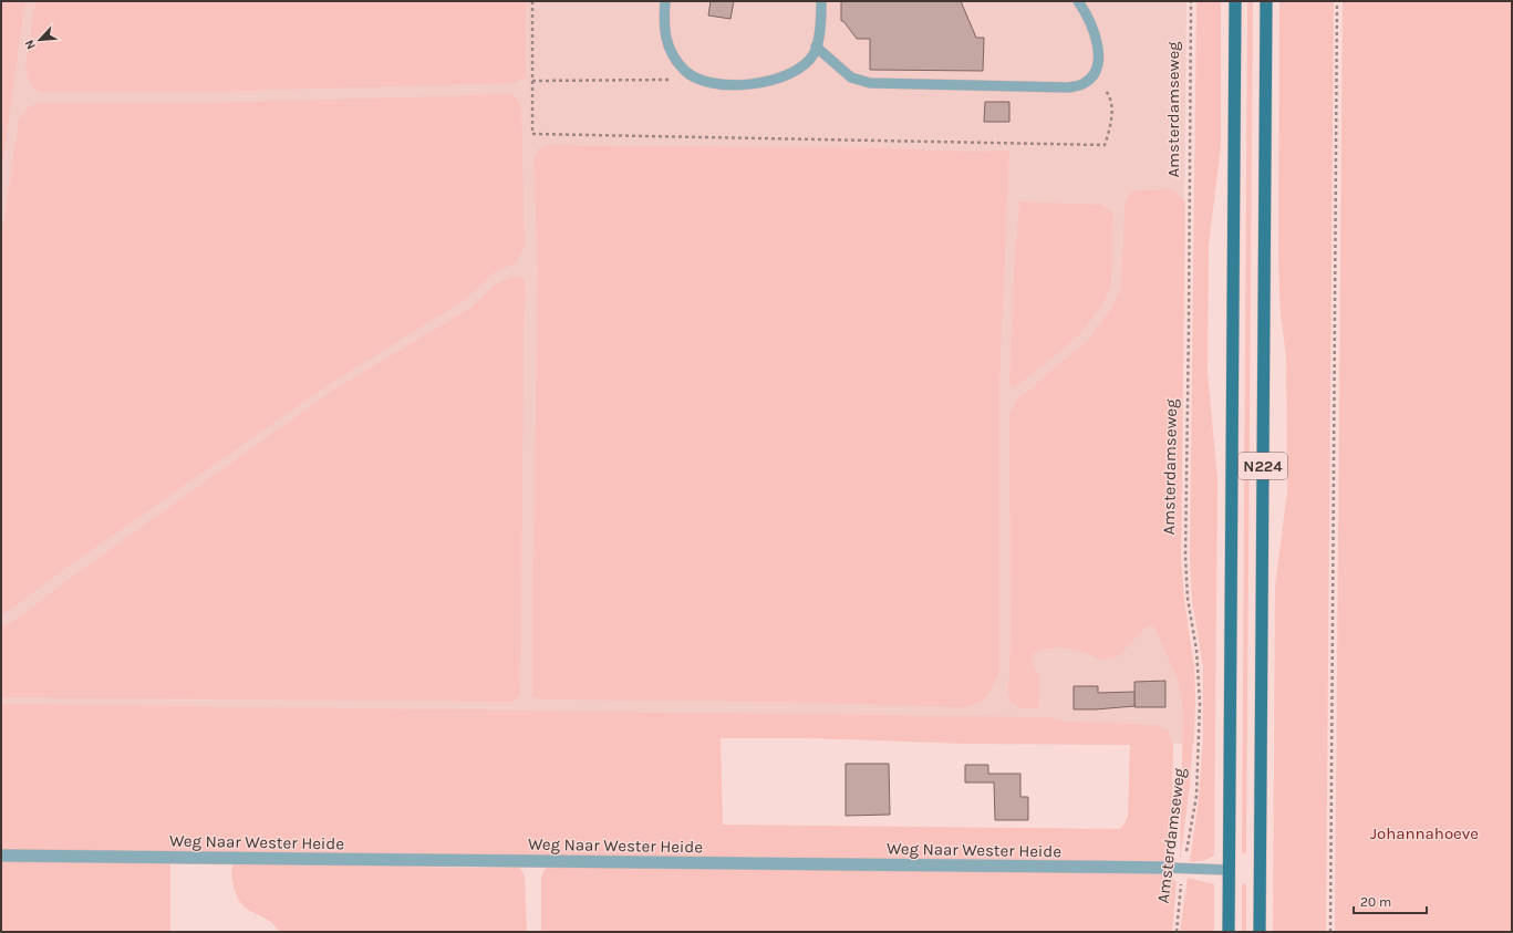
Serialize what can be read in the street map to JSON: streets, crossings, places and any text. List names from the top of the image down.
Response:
{
  "streets": {
    "main road": ["N224"],
    "street": ["Weg Naar Wester Heide"],
    "path": ["Amsterdamseweg"]
  },
  "crossings": [
    ["Amsterdamseweg", "Weg Naar Wester Heide"],
    ["N224", "Weg Naar Wester Heide"]
  ],
  "parks": ["Johannahoeve"],
  "scale_bar": "20 m",
  "north": "bottom left"
}
